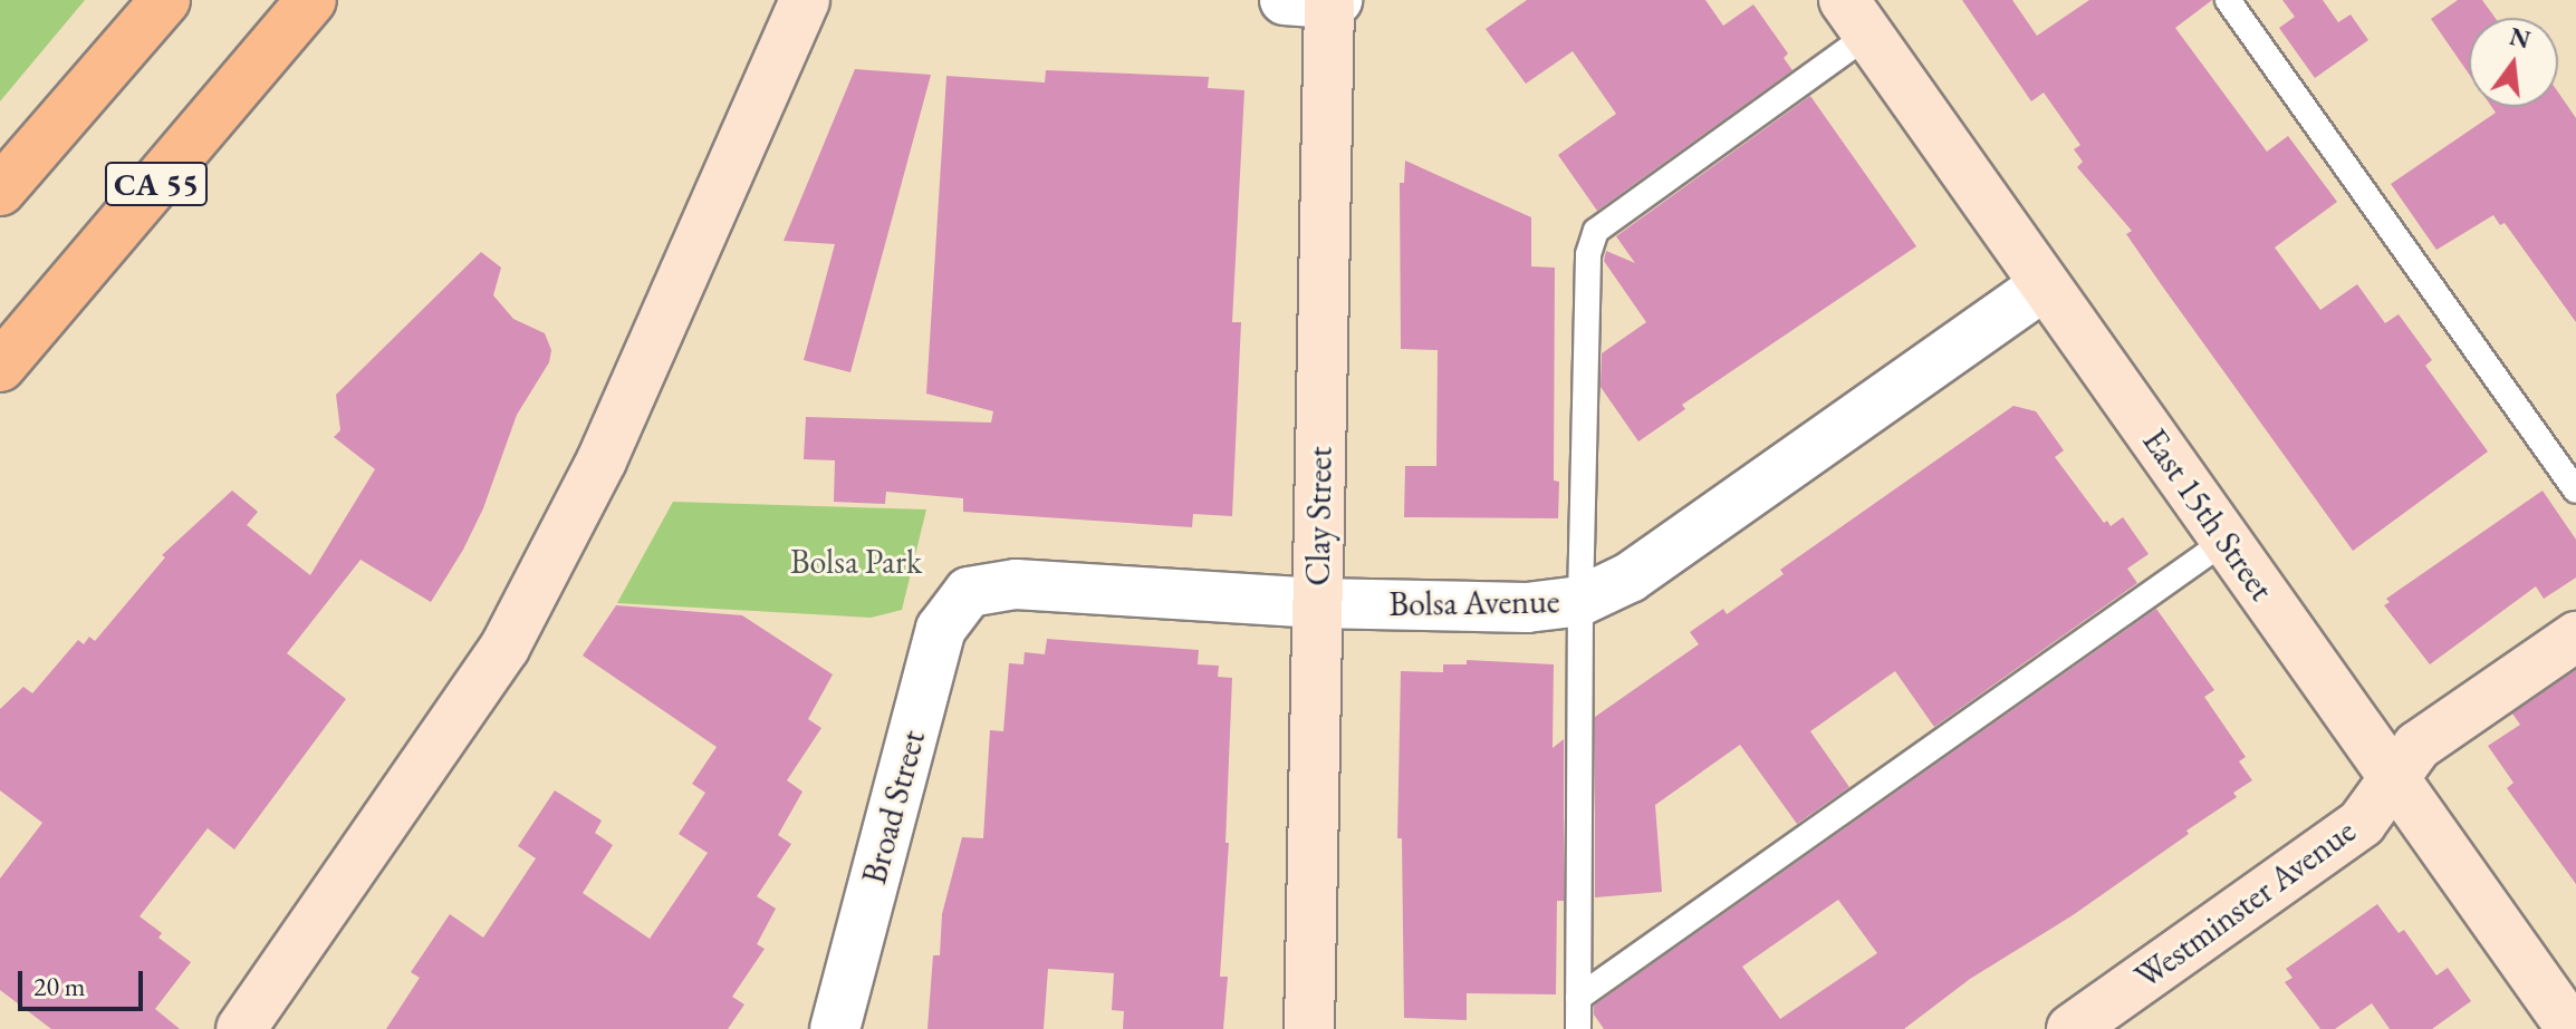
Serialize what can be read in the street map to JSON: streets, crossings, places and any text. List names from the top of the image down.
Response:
{
  "streets": {
    "highway": ["CA 55"],
    "street": [
      "East 15th Street",
      "Clay Street",
      "Bolsa Avenue",
      "Broad Street",
      "Westminster Avenue"
    ]
  },
  "crossings": [
    ["East 15th Street", "Bolsa Avenue"],
    ["East 15th Street", "Westminster Avenue"],
    ["Clay Street", "Bolsa Avenue"],
    ["Bolsa Avenue", "Broad Street"]
  ],
  "parks": ["Bolsa Park"],
  "scale_bar": "20 m",
  "north": "top"
}
